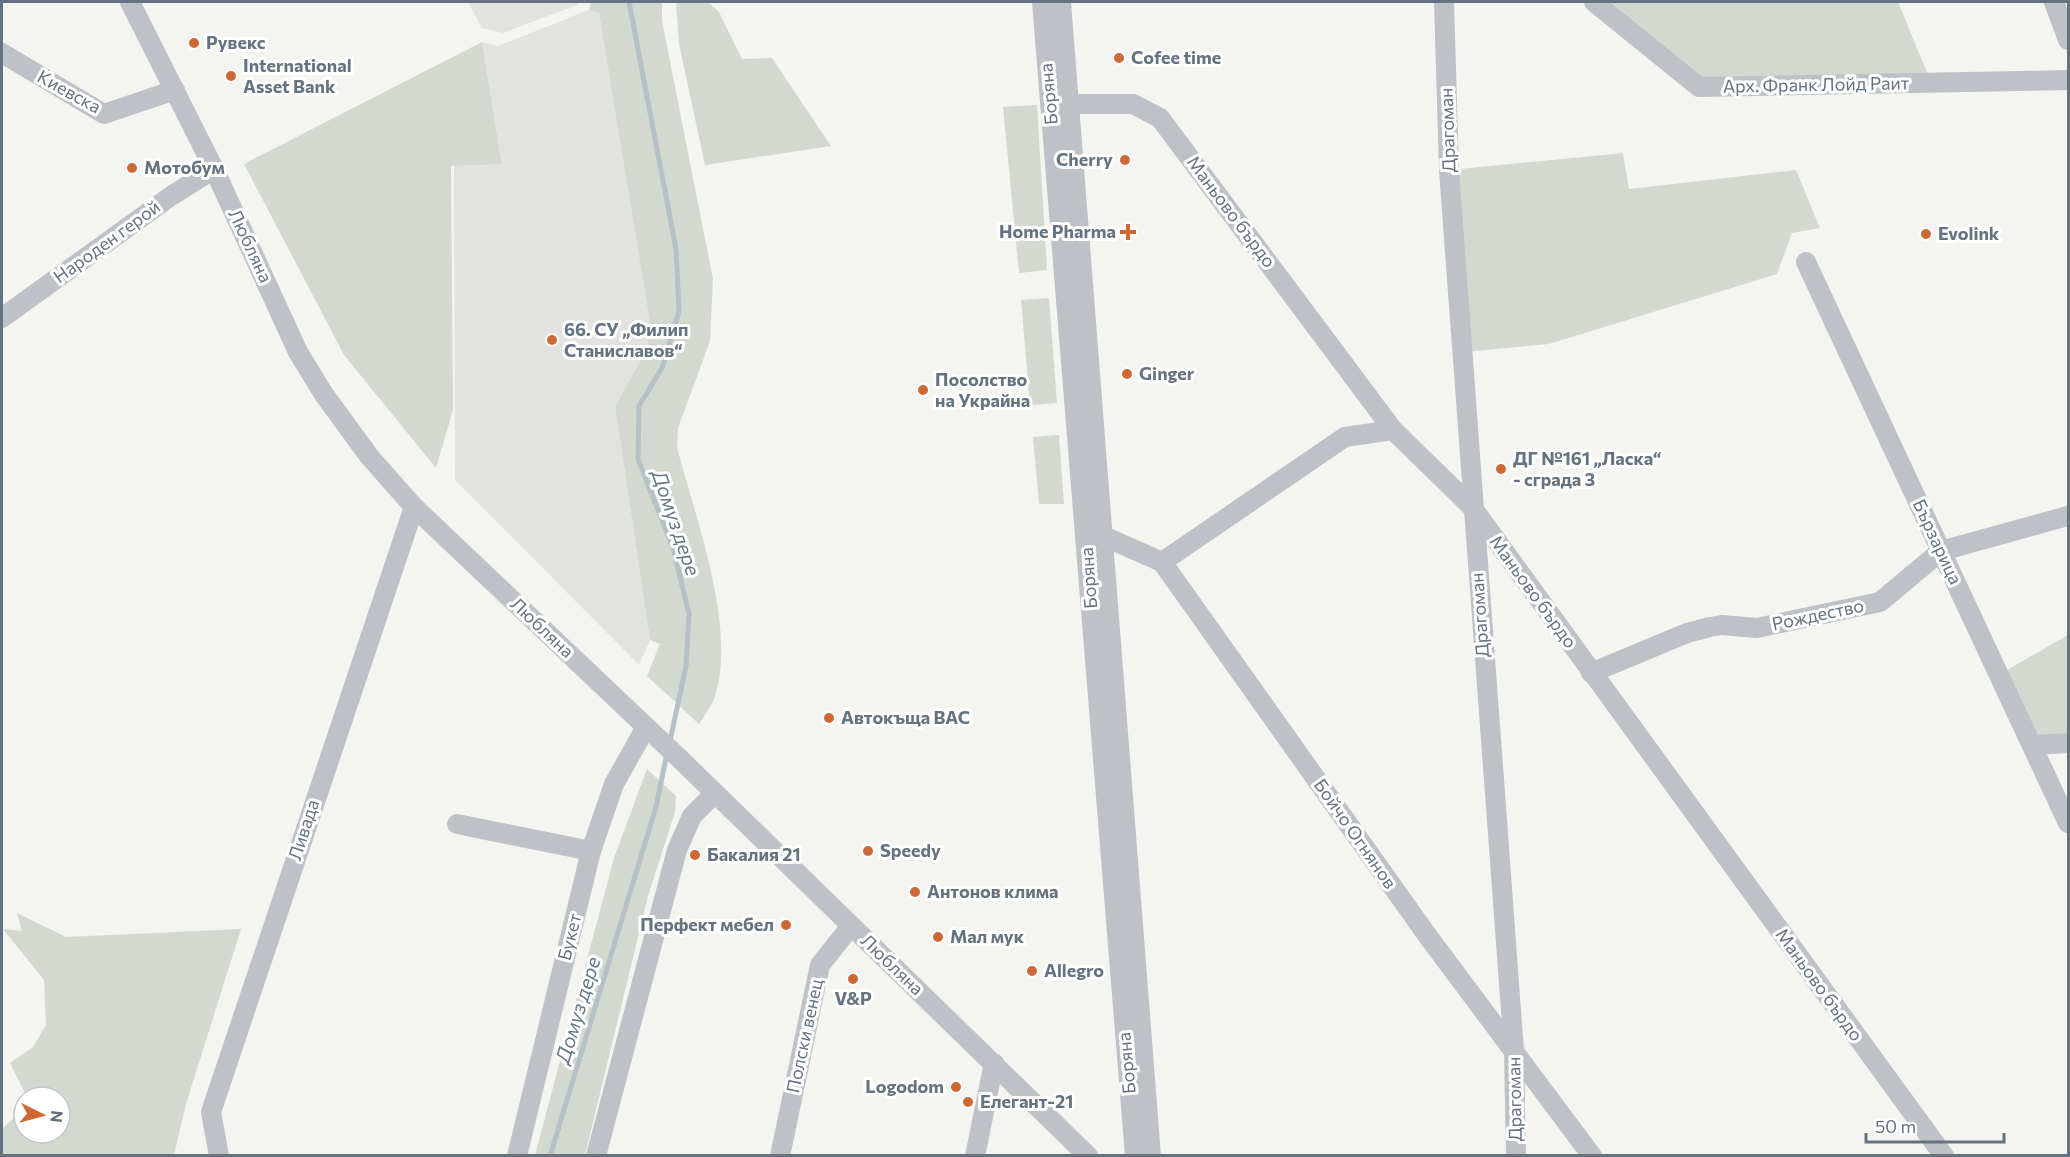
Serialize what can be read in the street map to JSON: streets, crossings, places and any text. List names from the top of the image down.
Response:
{
  "streets": {
    "street": [
      "Арх. Франк Лойд Раит",
      "Киевска",
      "Боряна",
      "Драгоман",
      "Маньово бърдо",
      "Народен герой",
      "Любляна",
      "Бързарица",
      "Рождество",
      "Ливада",
      "Бойчо Огнянов",
      "Букет",
      "Полски венец"
    ]
  },
  "crossings": [
    ["Киевска", "Любляна"],
    ["Боряна", "Маньово бърдо"],
    ["Драгоман", "Маньово бърдо"],
    ["Драгоман", "Бойчо Огнянов"],
    ["Маньово бърдо", "Рождество"],
    ["Народен герой", "Любляна"],
    ["Любляна", "Ливада"],
    ["Любляна", "Букет"],
    ["Любляна", "Полски венец"],
    ["Бързарица", "Рождество"]
  ],
  "water": ["Домуз дере"],
  "places": {
    "other": [
      "Рувекс",
      "Cofee time",
      "International Asset Bank",
      "Cherry",
      "Мотобум",
      "Evolink",
      "66. СУ „Филип Станиславов“",
      "Ginger",
      "Посолство на Украйна",
      "ДГ №161 „Ласка“ - сграда 3",
      "Автокъща ВАС",
      "Speedy",
      "Бакалия 21",
      "Антонов клима",
      "Перфект мебел",
      "Мал мук",
      "Allegro",
      "V&P",
      "Logodom",
      "Елегант-21"
    ],
    "health": ["Home Pharma"]
  },
  "scale_bar": "50 m",
  "north": "right"
}
